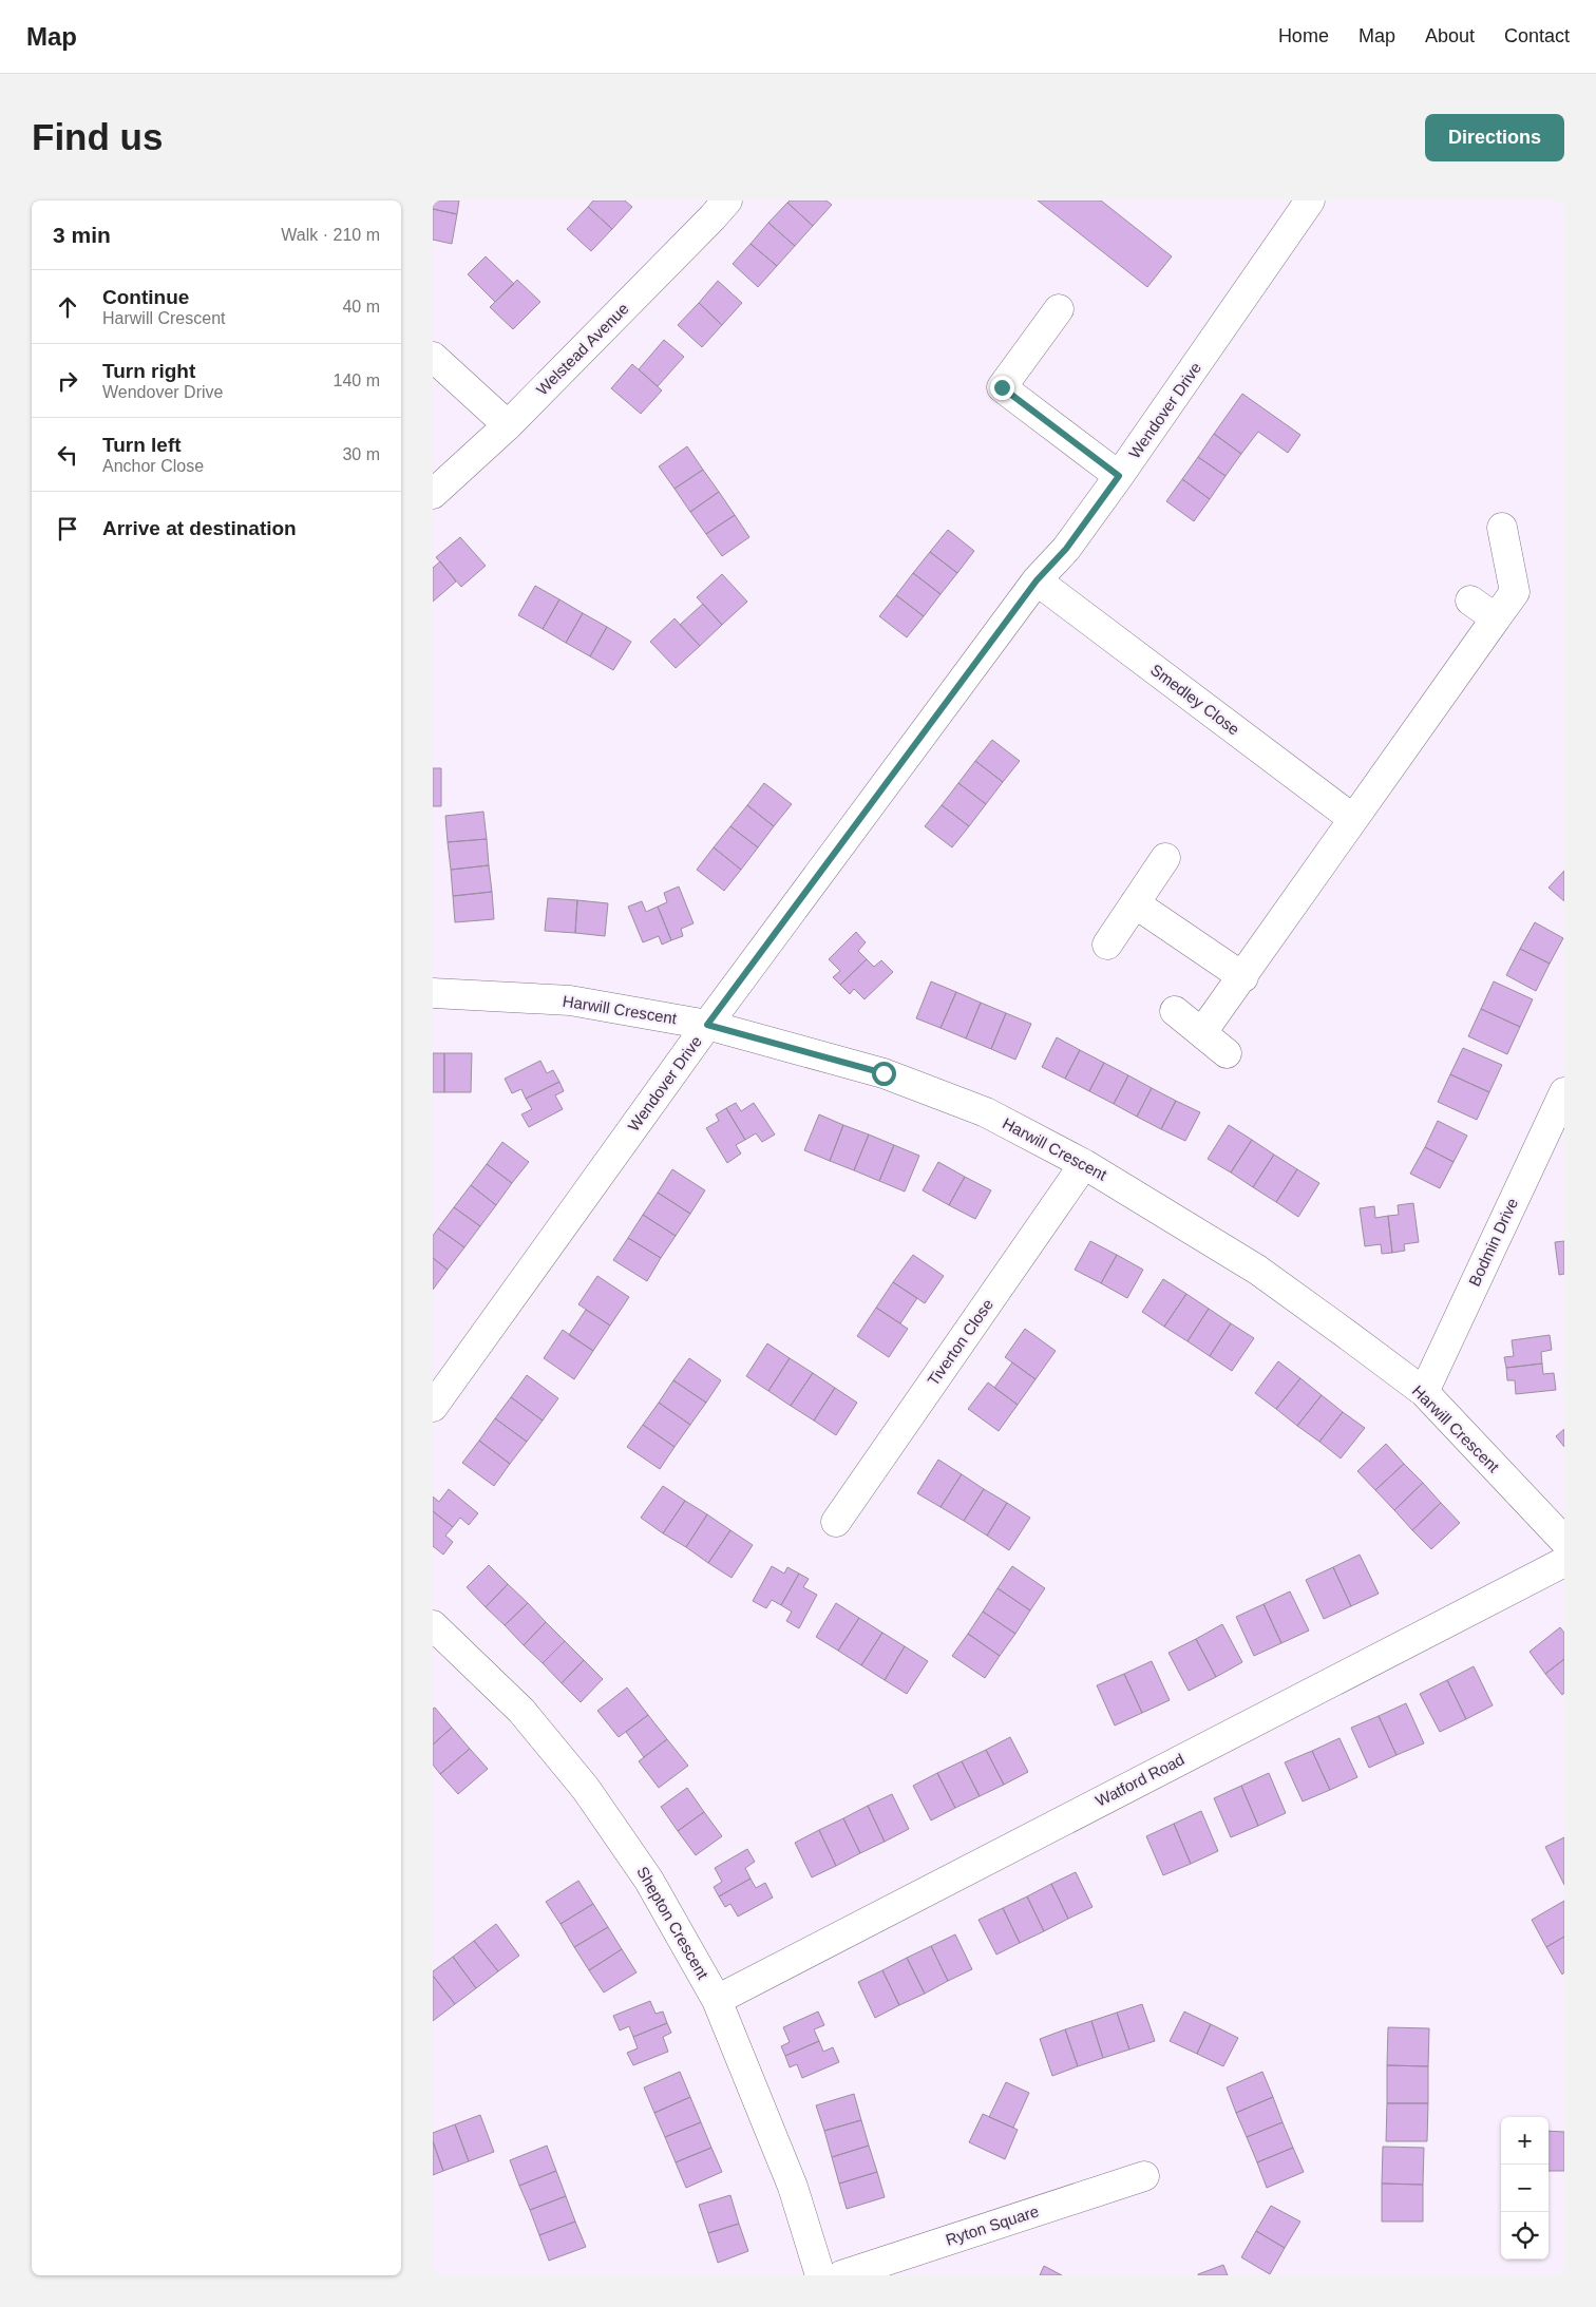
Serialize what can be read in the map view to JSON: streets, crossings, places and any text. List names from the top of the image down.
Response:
{
  "streets": {
    "street": [
      "Welstead Avenue",
      "Wendover Drive",
      "Smedley Close",
      "Harwill Crescent",
      "Bodmin Drive",
      "Tiverton Close",
      "Watford Road",
      "Shepton Crescent",
      "Ryton Square"
    ]
  },
  "crossings": [
    ["Wendover Drive", "Smedley Close"],
    ["Wendover Drive", "Harwill Crescent"],
    ["Harwill Crescent", "Bodmin Drive"],
    ["Harwill Crescent", "Tiverton Close"],
    ["Watford Road", "Shepton Crescent"]
  ],
  "page": {
    "header": "Map",
    "nav": [
      "Home",
      "Map",
      "About",
      "Contact"
    ],
    "buttons": "Directions",
    "title": "Find us",
    "heading": ["3 min", "Walk · 210 m"],
    "list": [
      ["Continue", "Harwill Crescent", "40 m"],
      ["Turn right", "Wendover Drive", "140 m"],
      ["Turn left", "Anchor Close", "30 m"],
      "Arrive at destination"
    ],
    "map_buttons": ["+", "−"]
  }
}
